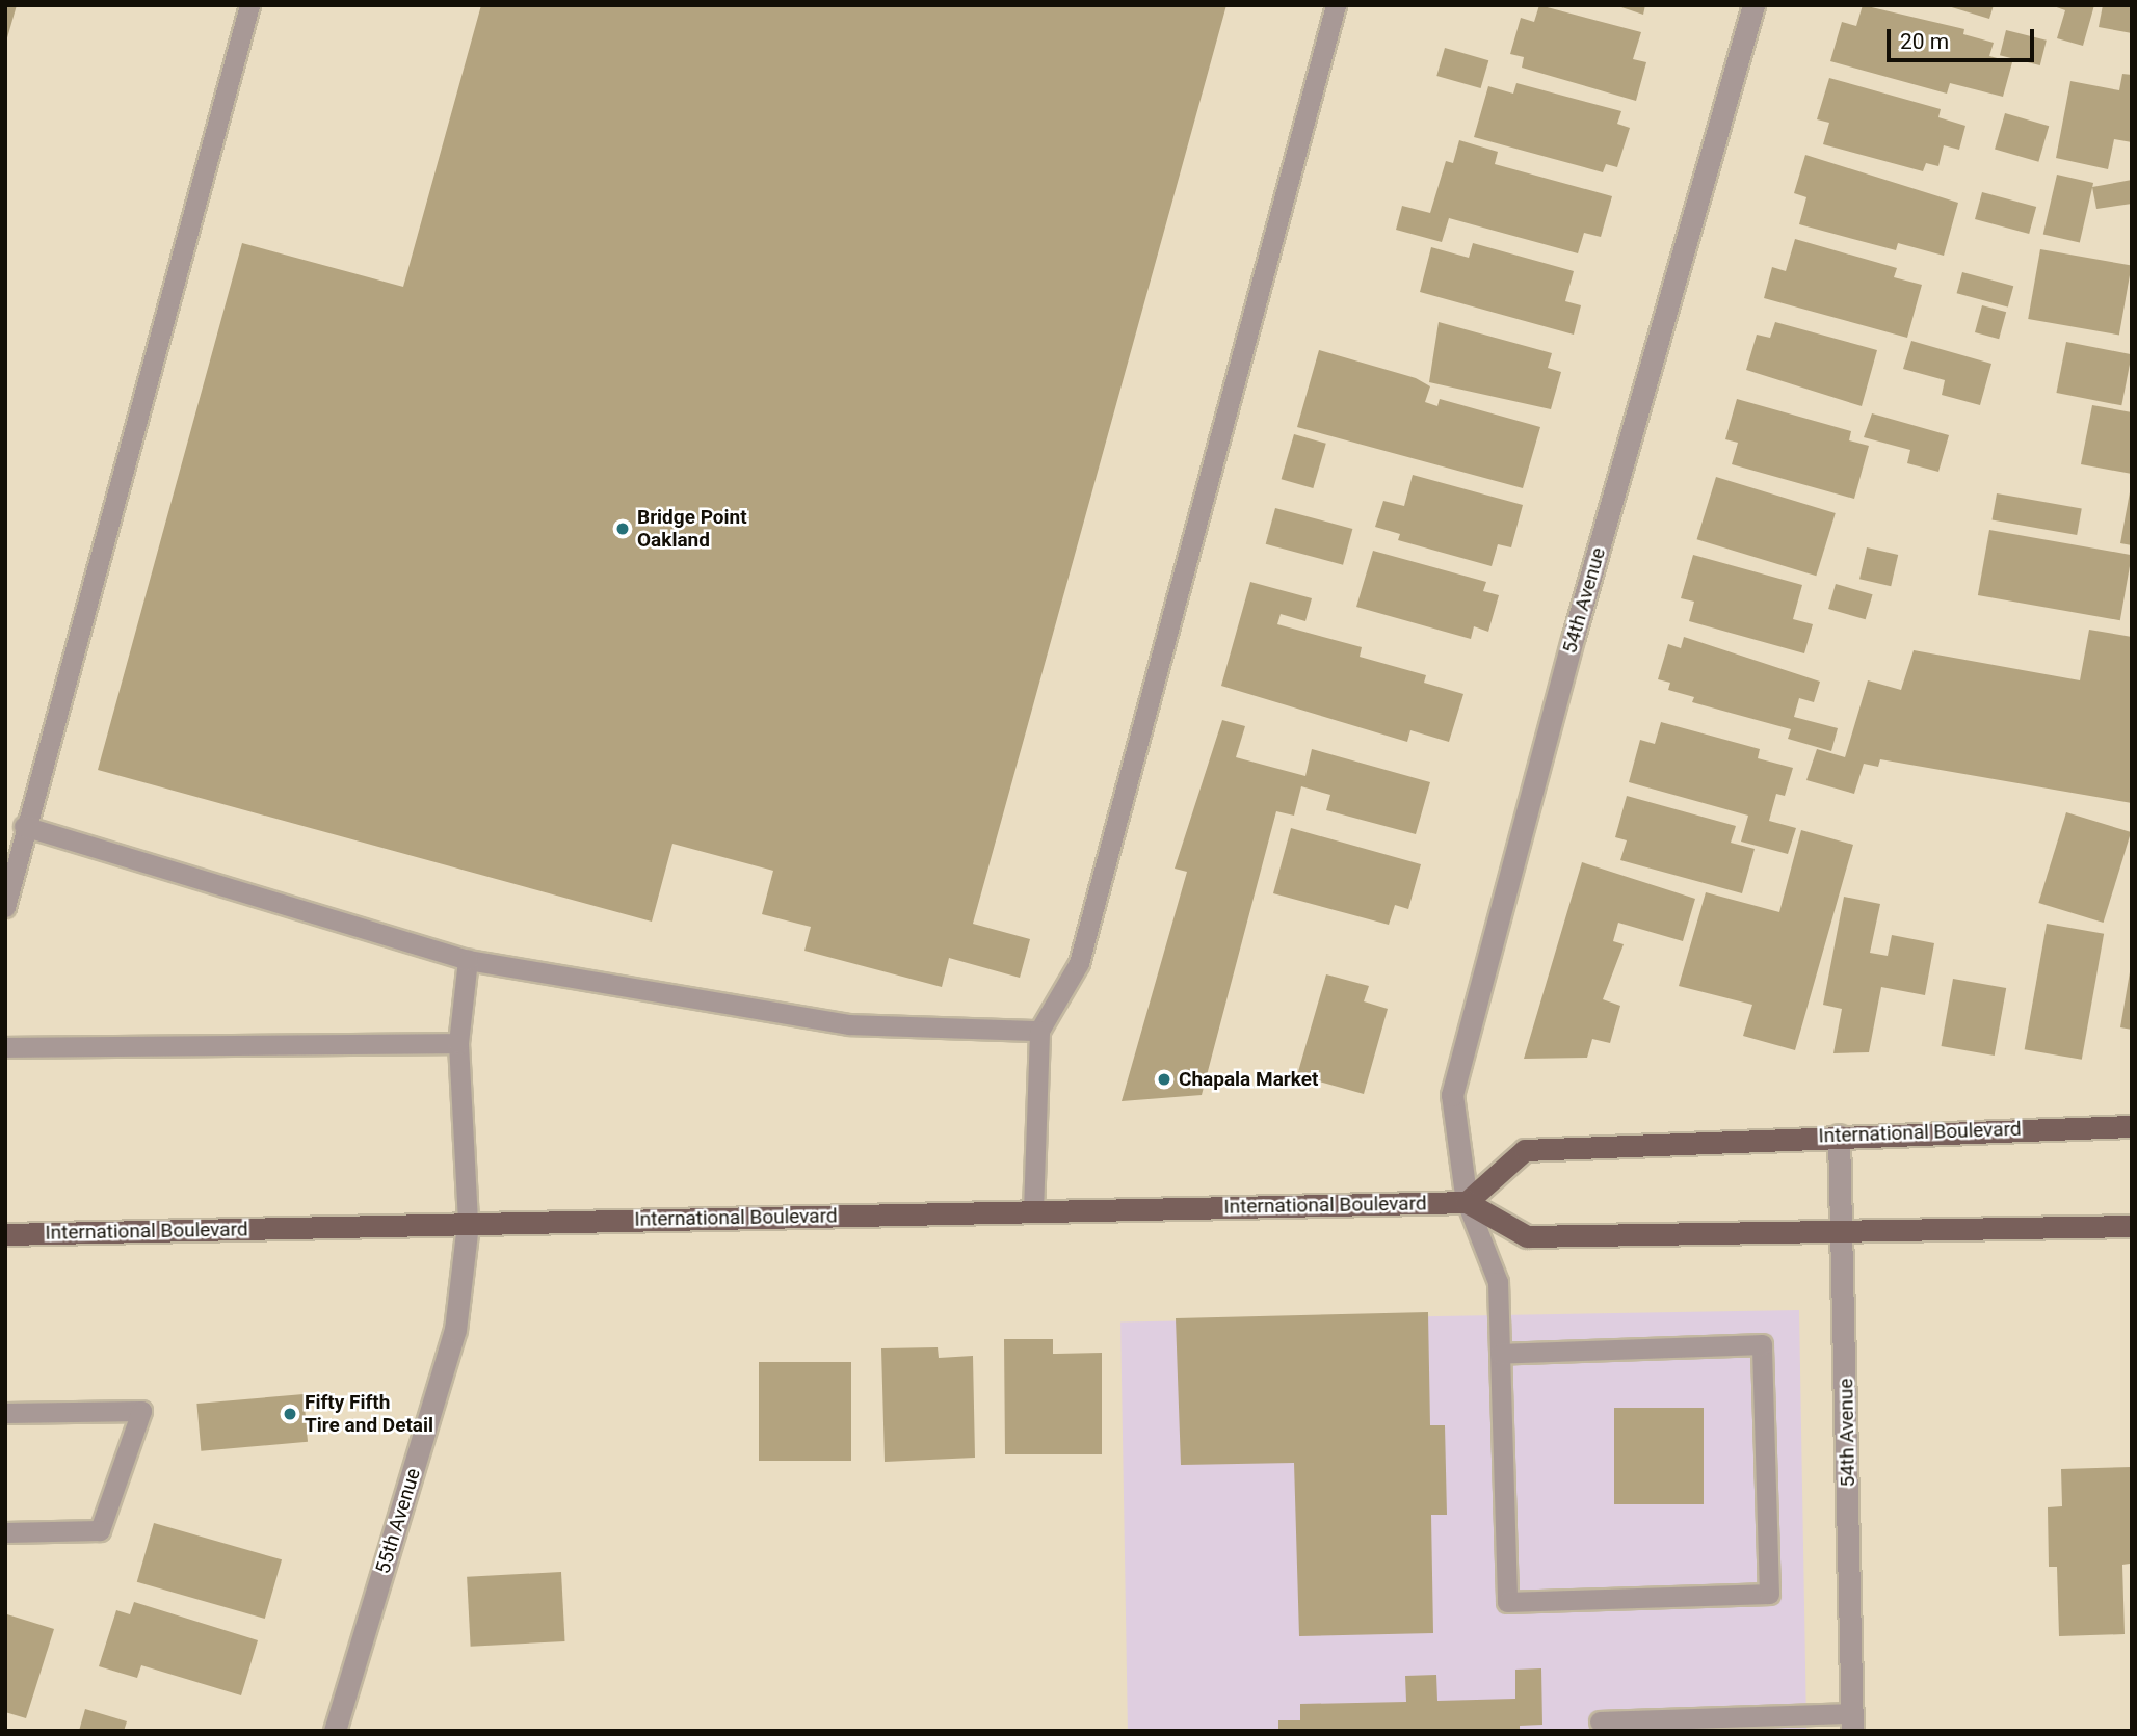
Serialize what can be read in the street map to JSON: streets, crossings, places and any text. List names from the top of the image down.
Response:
{
  "streets": {
    "main road": ["International Boulevard"],
    "street": ["54th Avenue", "55th Avenue"]
  },
  "crossings": [
    ["54th Avenue", "International Boulevard"],
    ["International Boulevard", "55th Avenue"]
  ],
  "places": ["Bridge Point Oakland", "Chapala Market", "Fifty Fifth Tire and Detail"],
  "scale_bar": "20 m"
}
